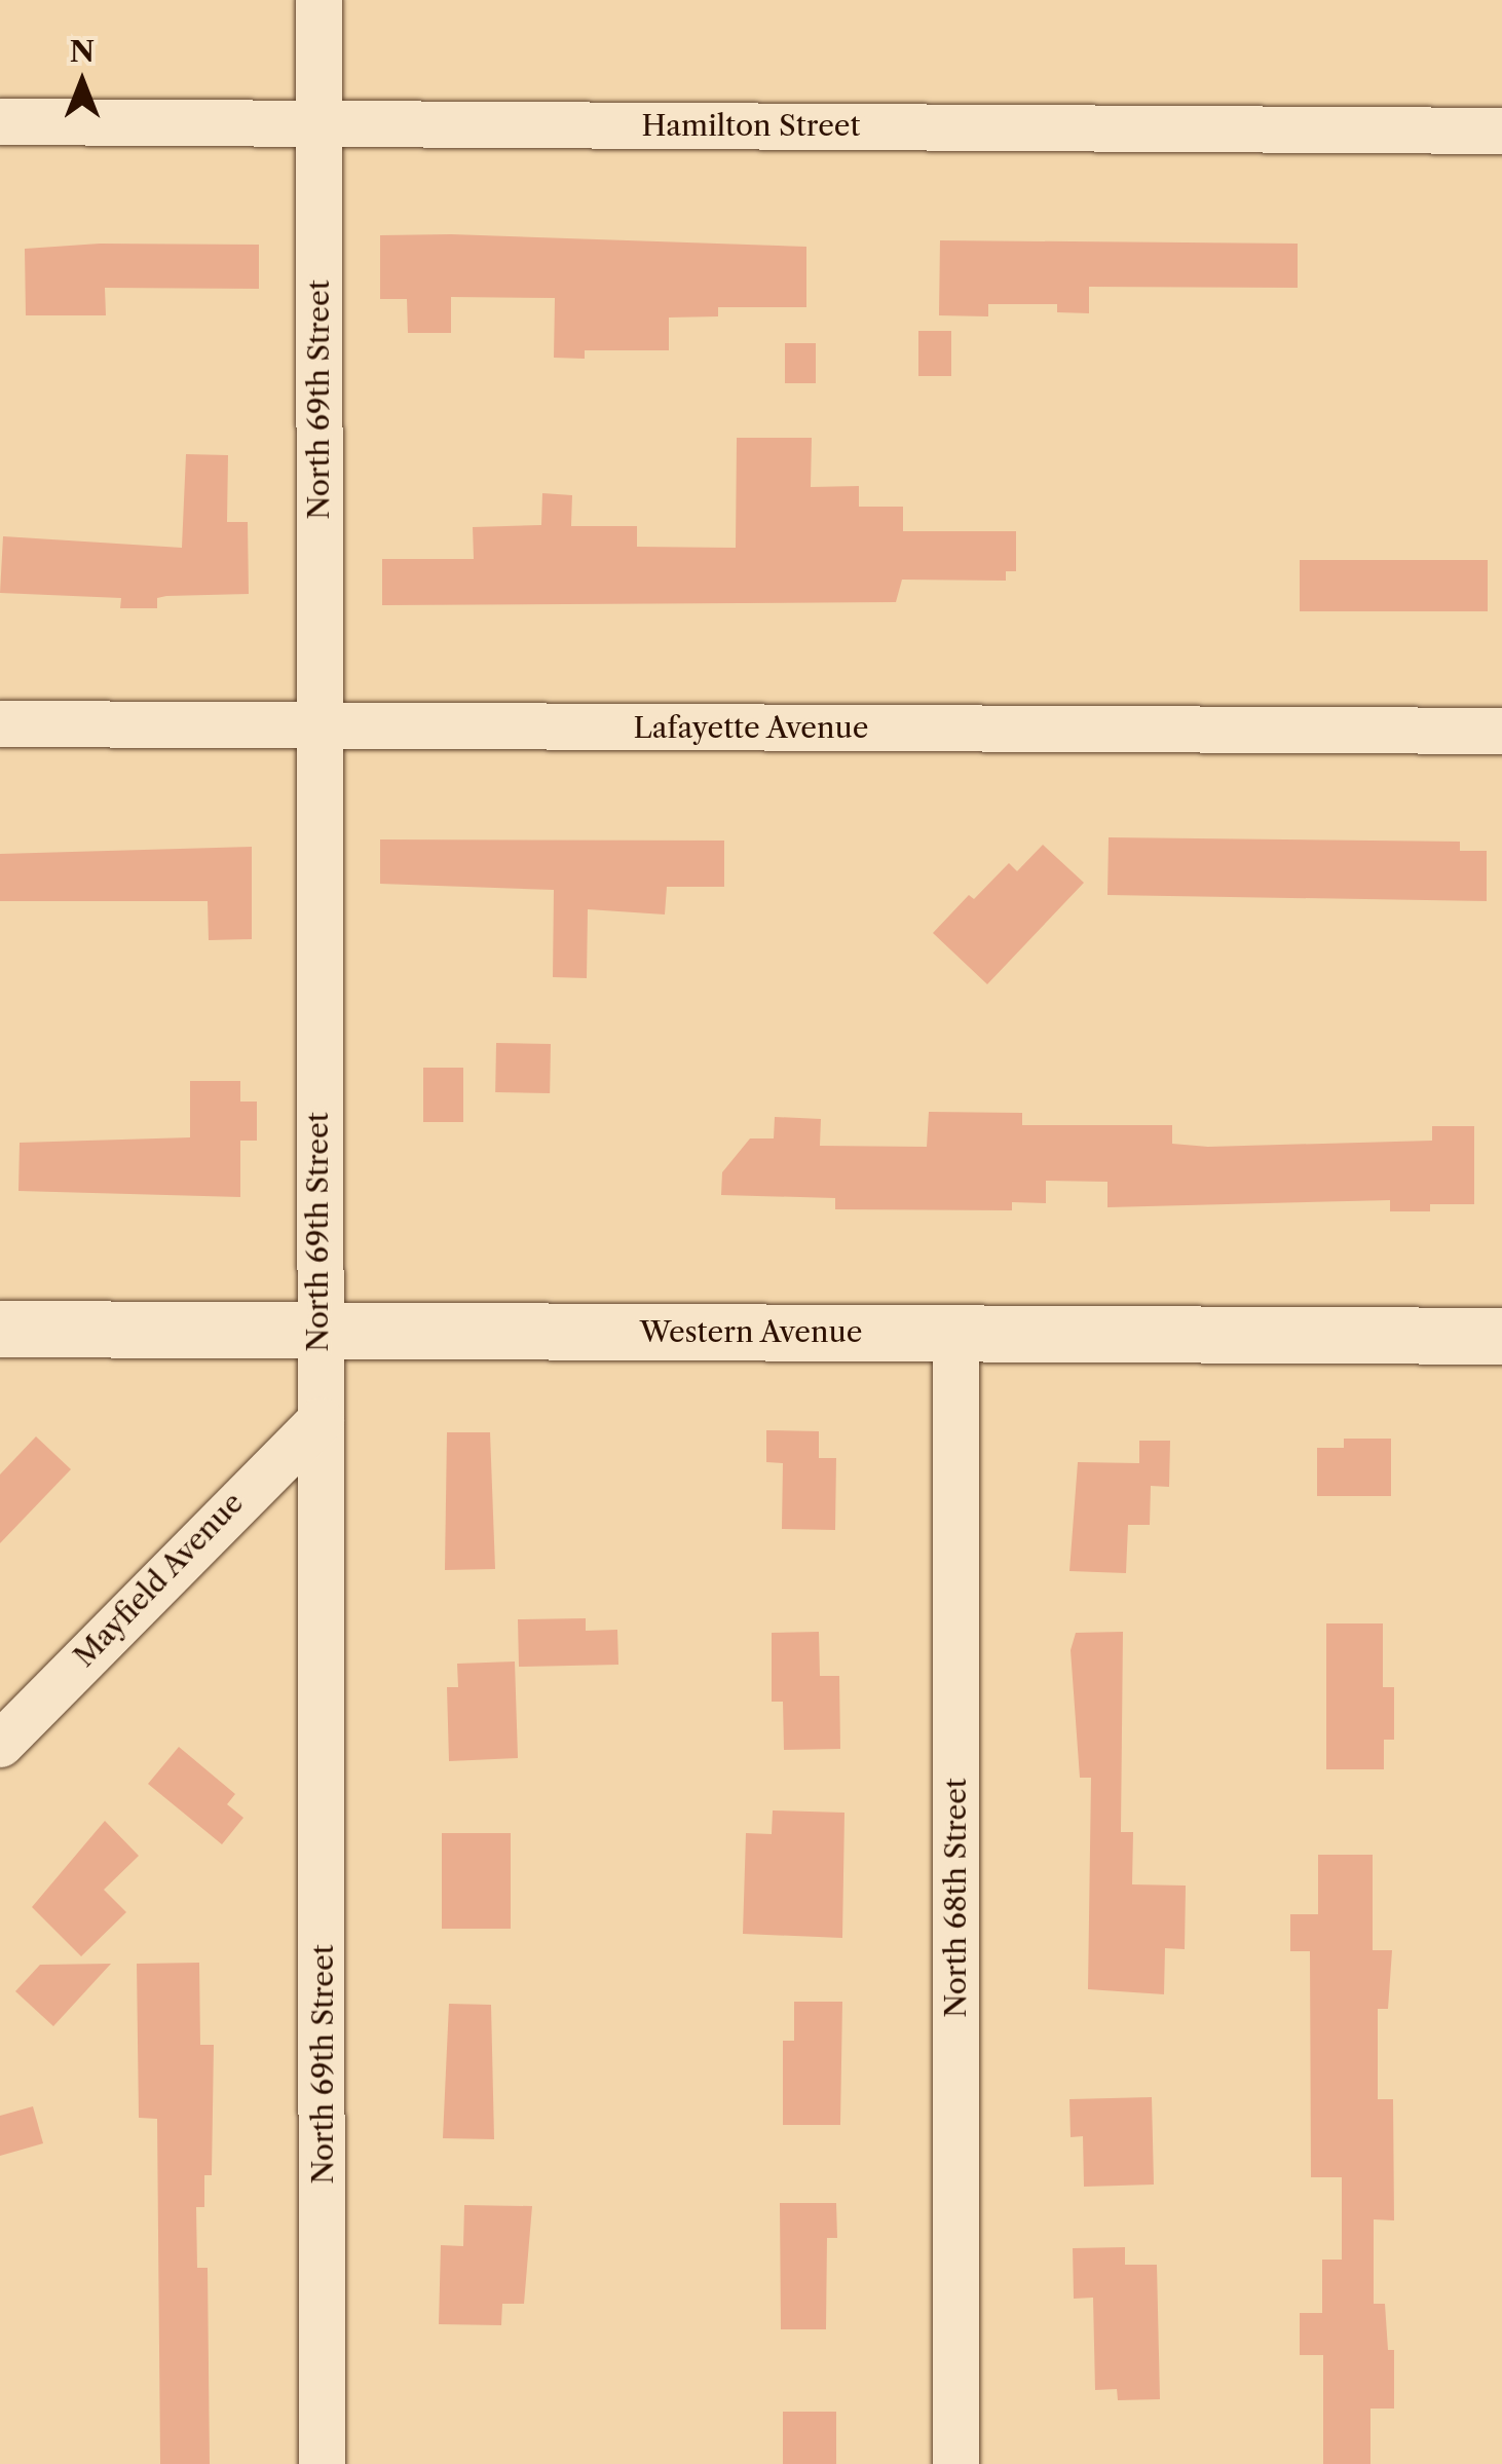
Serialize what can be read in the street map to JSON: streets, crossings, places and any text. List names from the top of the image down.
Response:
{
  "streets": {
    "street": [
      "Hamilton Street",
      "North 69th Street",
      "Lafayette Avenue",
      "Western Avenue",
      "Mayfield Avenue",
      "North 68th Street"
    ]
  },
  "crossings": [
    ["Hamilton Street", "North 69th Street"],
    ["North 69th Street", "Lafayette Avenue"],
    ["North 69th Street", "Western Avenue"],
    ["North 69th Street", "Mayfield Avenue"],
    ["Western Avenue", "North 68th Street"]
  ],
  "north": "top"
}
